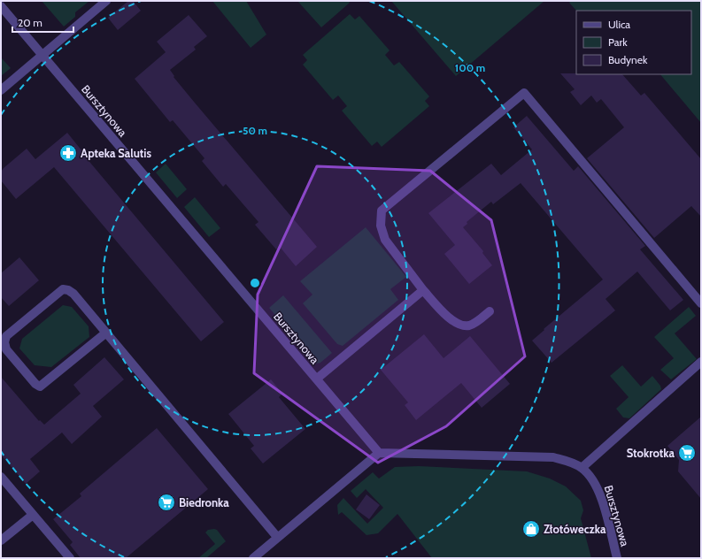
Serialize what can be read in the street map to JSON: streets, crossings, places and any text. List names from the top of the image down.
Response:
{
  "streets": {
    "street": ["Bursztynowa"]
  },
  "places": {
    "pharmacy": ["Apteka Salutis"],
    "supermarket": ["Stokrotka", "Biedronka"],
    "shop": ["Złotóweczka"]
  },
  "legend": ["Ulica", "Park", "Budynek"],
  "scale_bar": "20 m",
  "rings": ["100 m", "50 m"]
}
